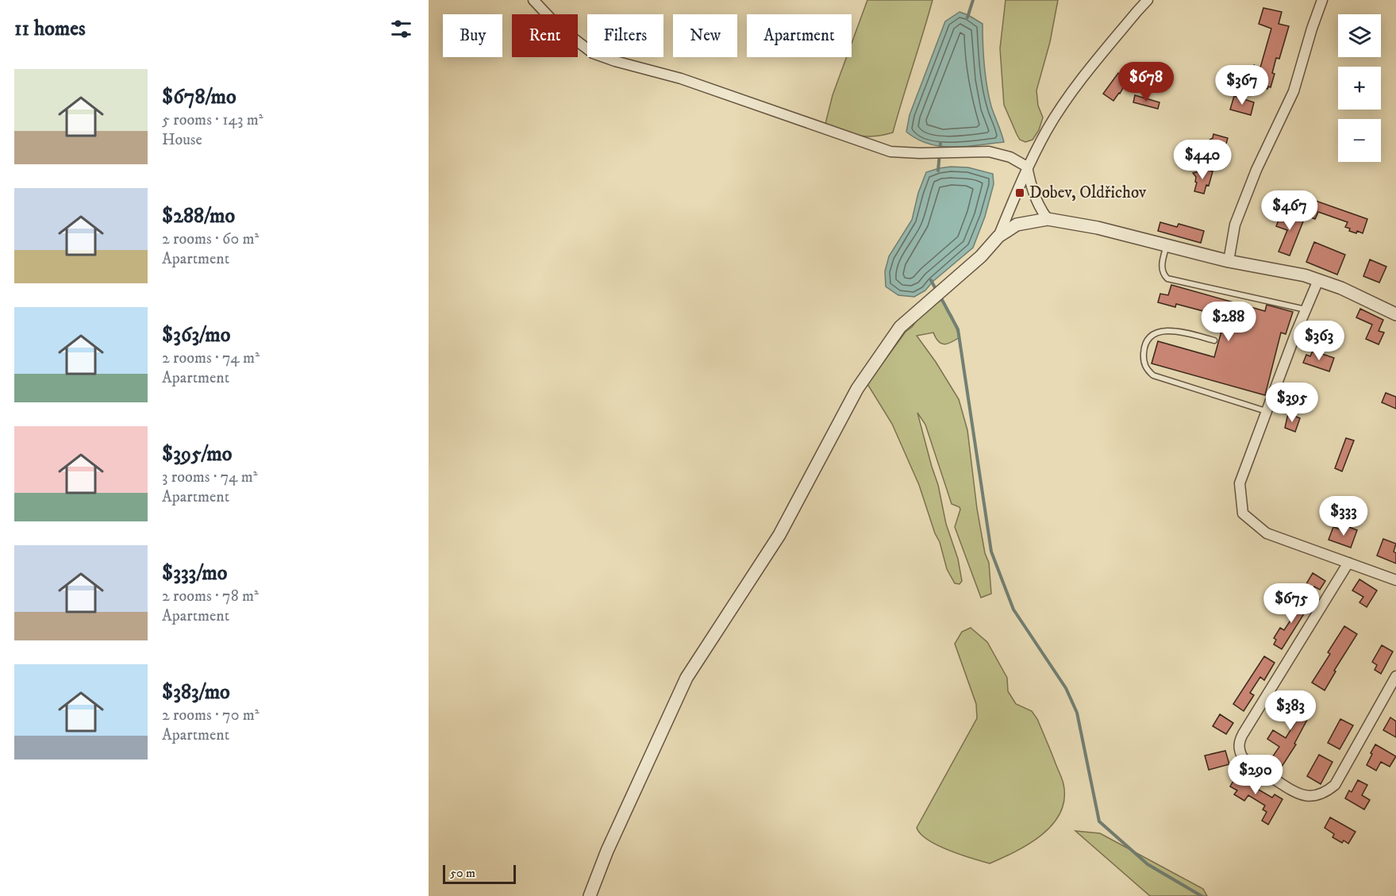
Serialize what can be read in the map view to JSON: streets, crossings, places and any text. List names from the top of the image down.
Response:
{
  "places": {
    "transit": ["Dobev, Oldřichov"]
  },
  "scale_bar": "50 m",
  "page": {
    "heading": "11 homes",
    "map_buttons": ["+", "−"],
    "chip": [
      "Buy",
      "Rent",
      "Filters",
      "New",
      "Apartment"
    ],
    "list": [
      {
        "name": "$678/mo",
        "note": "5 rooms · 143 m² · House"
      },
      {
        "name": "$288/mo",
        "note": "2 rooms · 60 m² · Apartment"
      },
      {
        "name": "$363/mo",
        "note": "2 rooms · 74 m² · Apartment"
      },
      {
        "name": "$395/mo",
        "note": "3 rooms · 74 m² · Apartment"
      },
      {
        "name": "$333/mo",
        "note": "2 rooms · 78 m² · Apartment"
      },
      {
        "name": "$383/mo",
        "note": "2 rooms · 70 m² · Apartment"
      }
    ],
    "price": [
      "$678",
      "$367",
      "$440",
      "$467",
      "$288",
      "$363",
      "$395",
      "$333",
      "$675",
      "$383",
      "$290"
    ],
    "scale": "50 m"
  }
}
